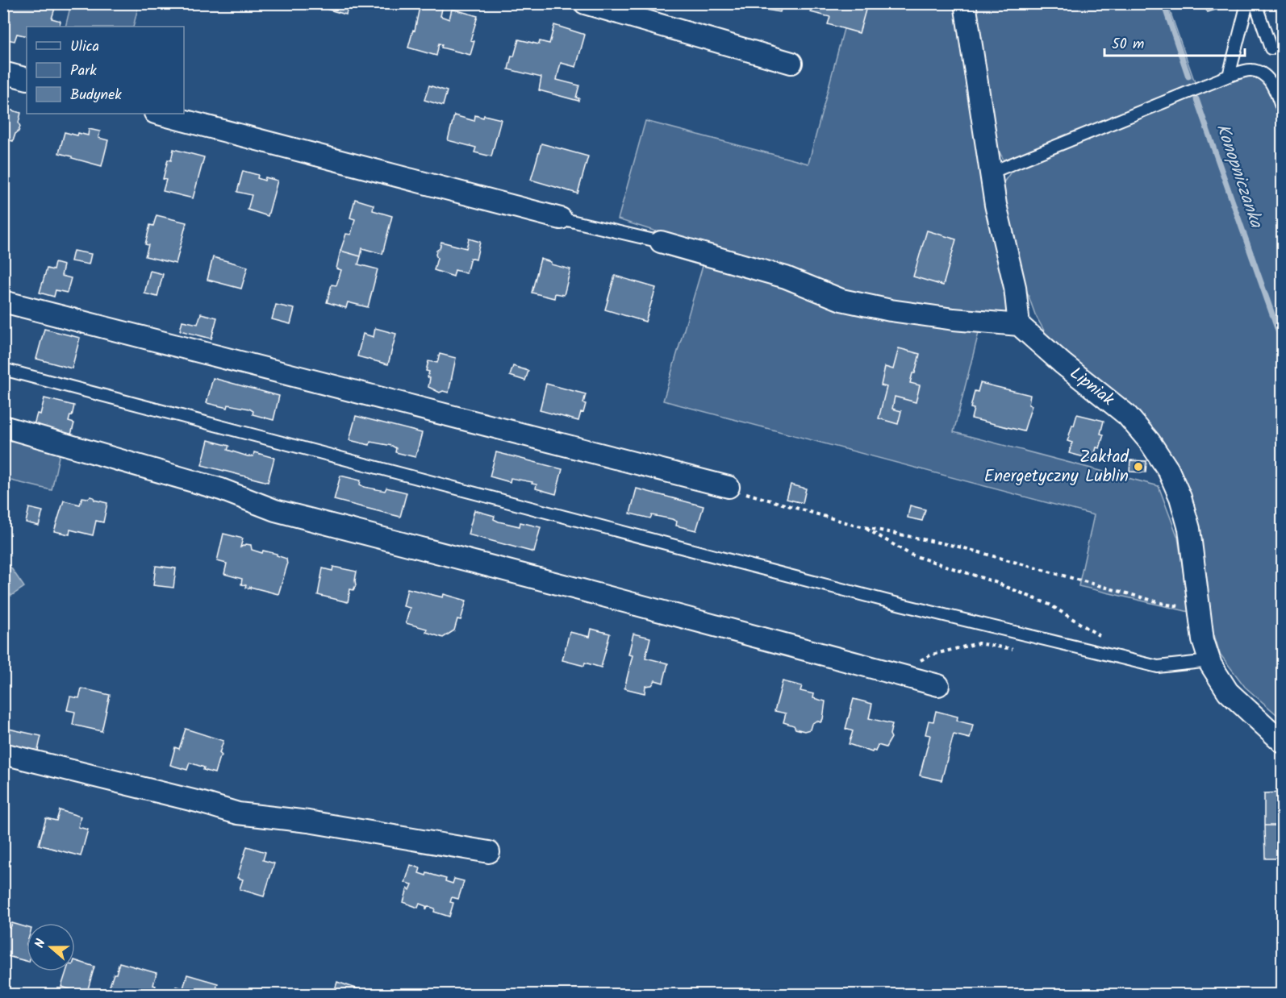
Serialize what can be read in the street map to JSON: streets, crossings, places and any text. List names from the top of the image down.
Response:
{
  "streets": {
    "street": ["Lipniak"]
  },
  "water": ["Konopniczanka"],
  "places": ["Zakład Energetyczny Lublin"],
  "legend": ["Ulica", "Park", "Budynek"],
  "scale_bar": "50 m",
  "north": "left"
}
